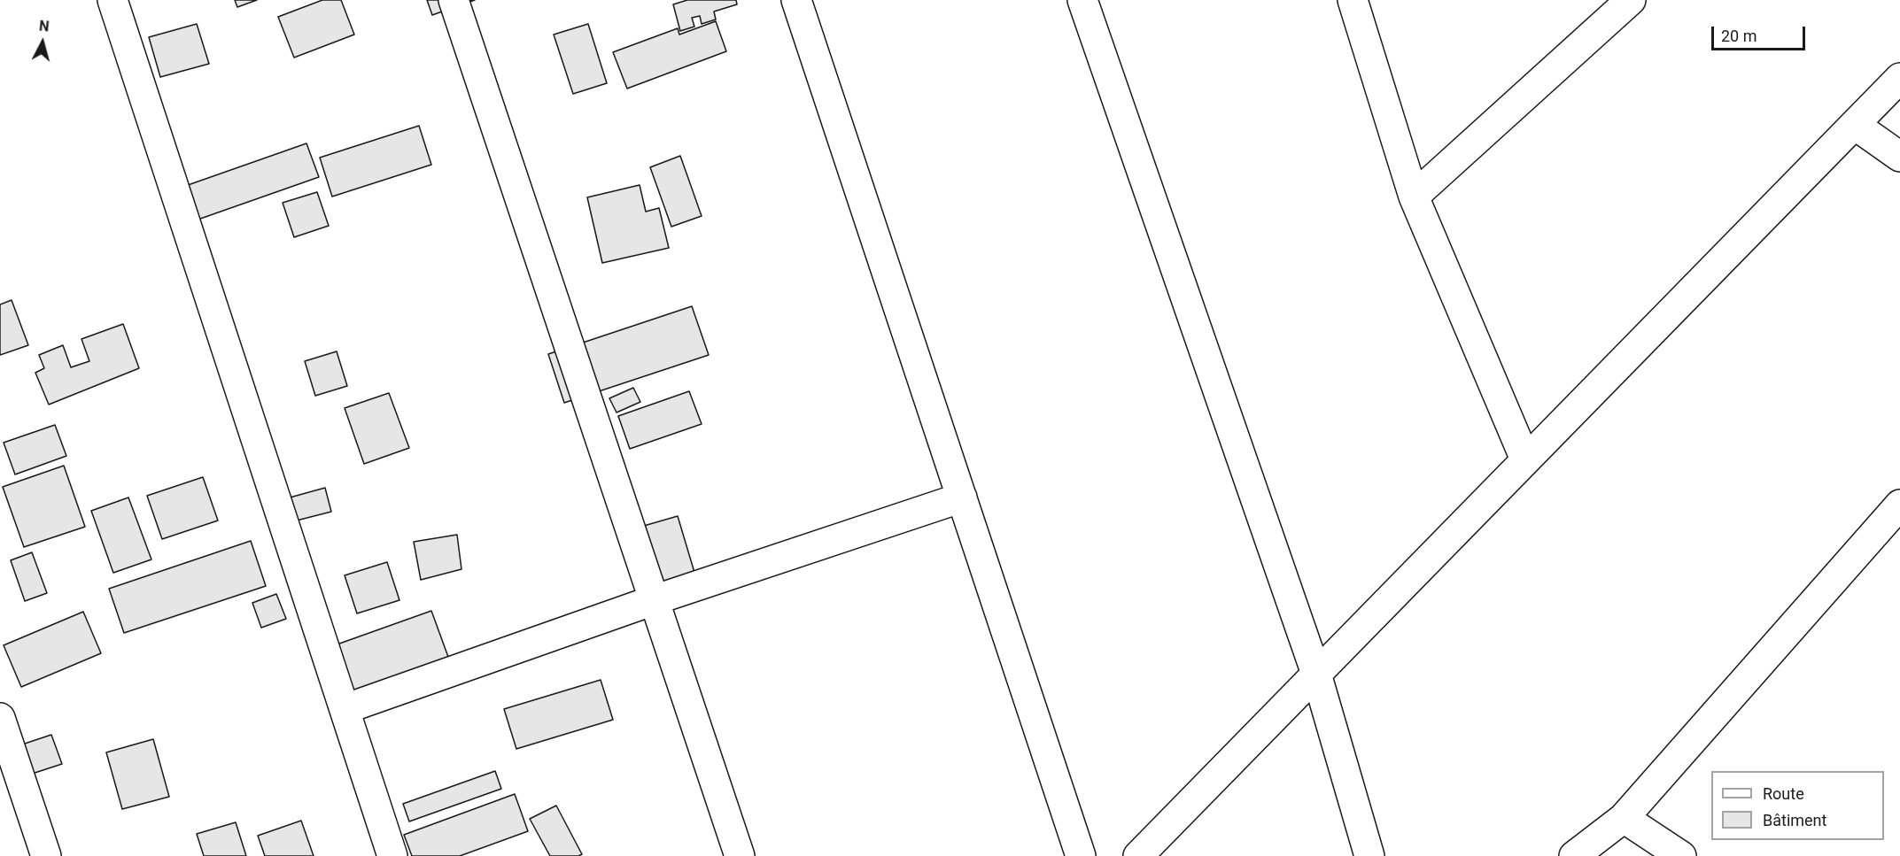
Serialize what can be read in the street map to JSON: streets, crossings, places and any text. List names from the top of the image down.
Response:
{
  "legend": ["Route", "Bâtiment"],
  "scale_bar": "20 m",
  "north": "top"
}
